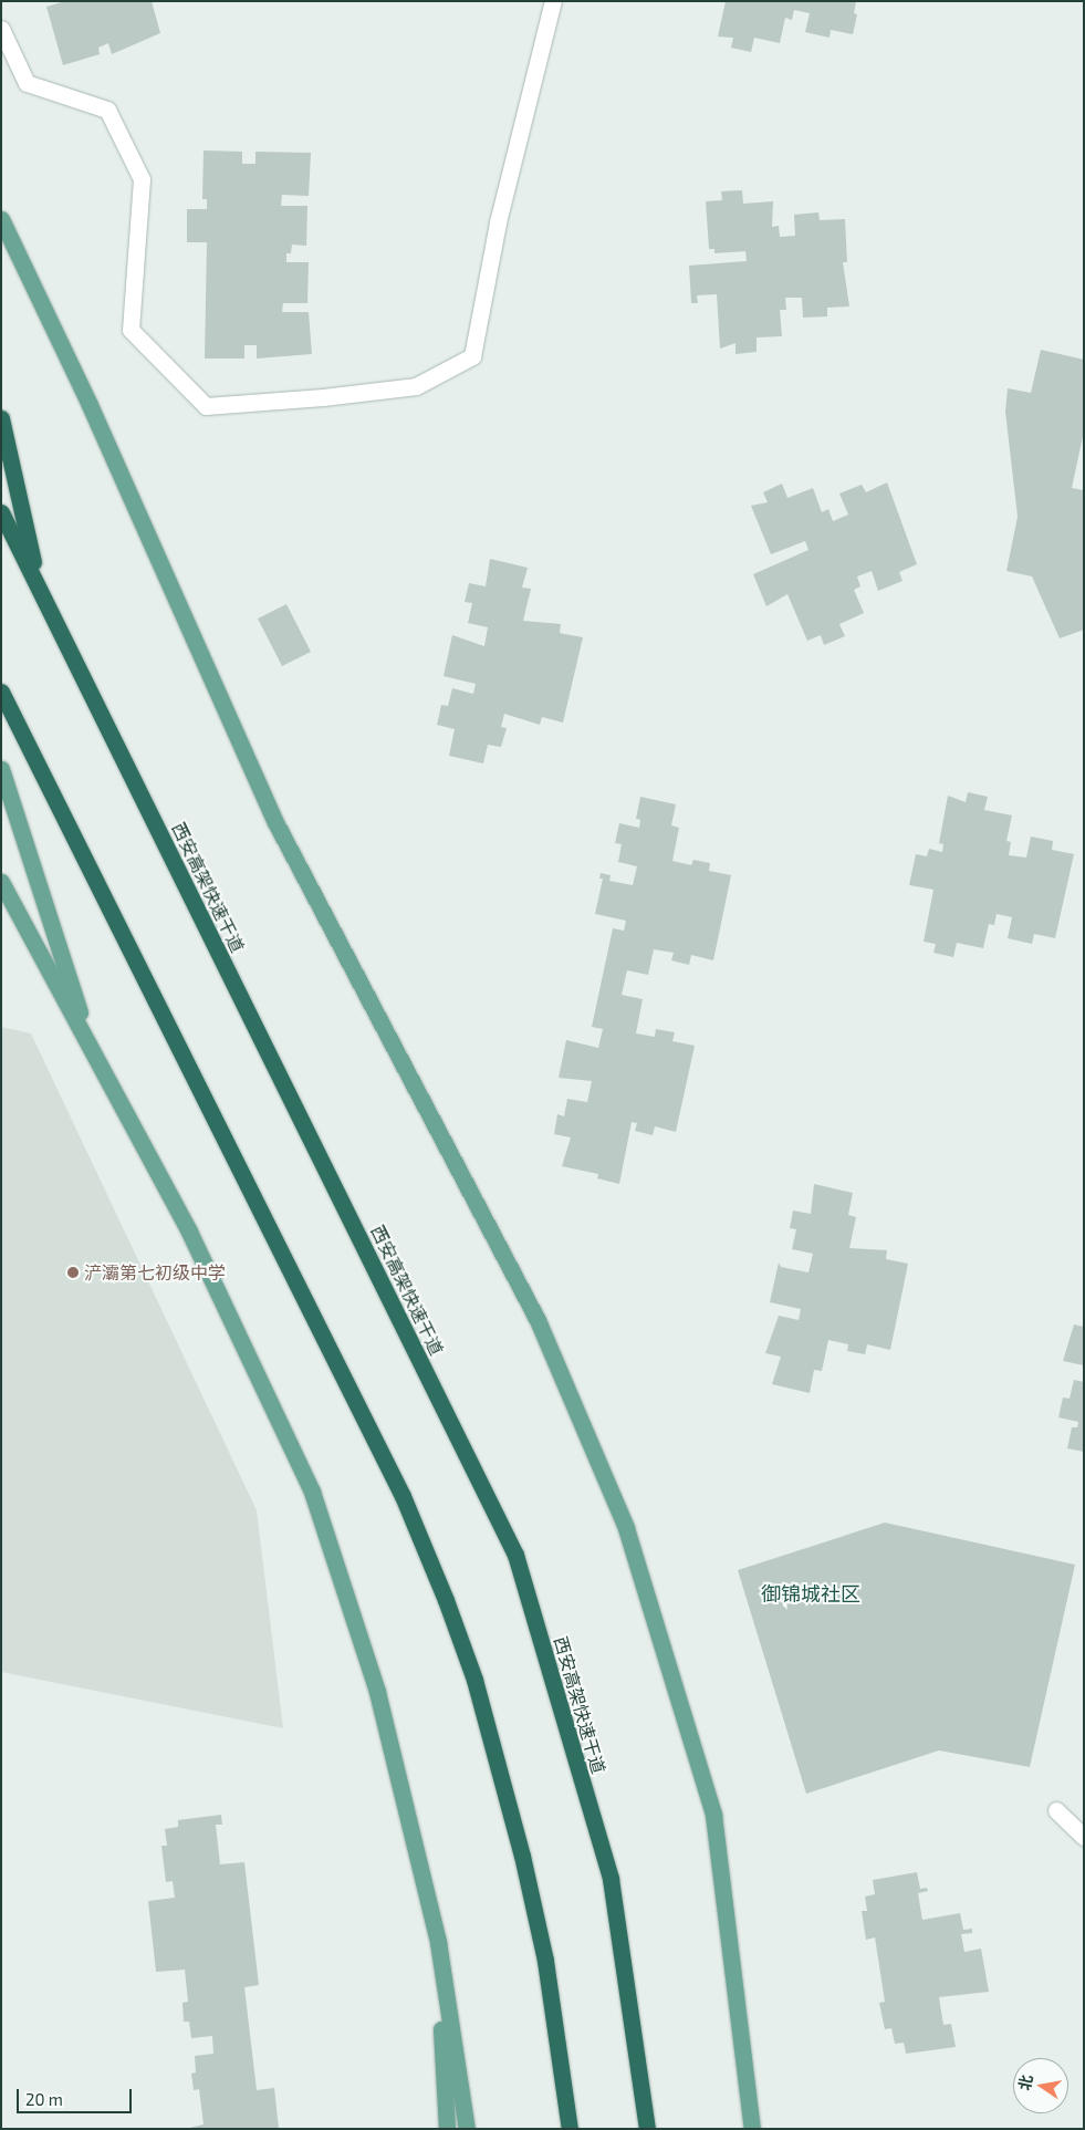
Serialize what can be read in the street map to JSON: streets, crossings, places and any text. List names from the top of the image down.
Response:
{
  "streets": {
    "highway": ["西安高架快速干道"]
  },
  "districts": ["御锦城社区"],
  "places": ["浐灞第七初级中学"],
  "scale_bar": "20 m",
  "north": "left"
}
